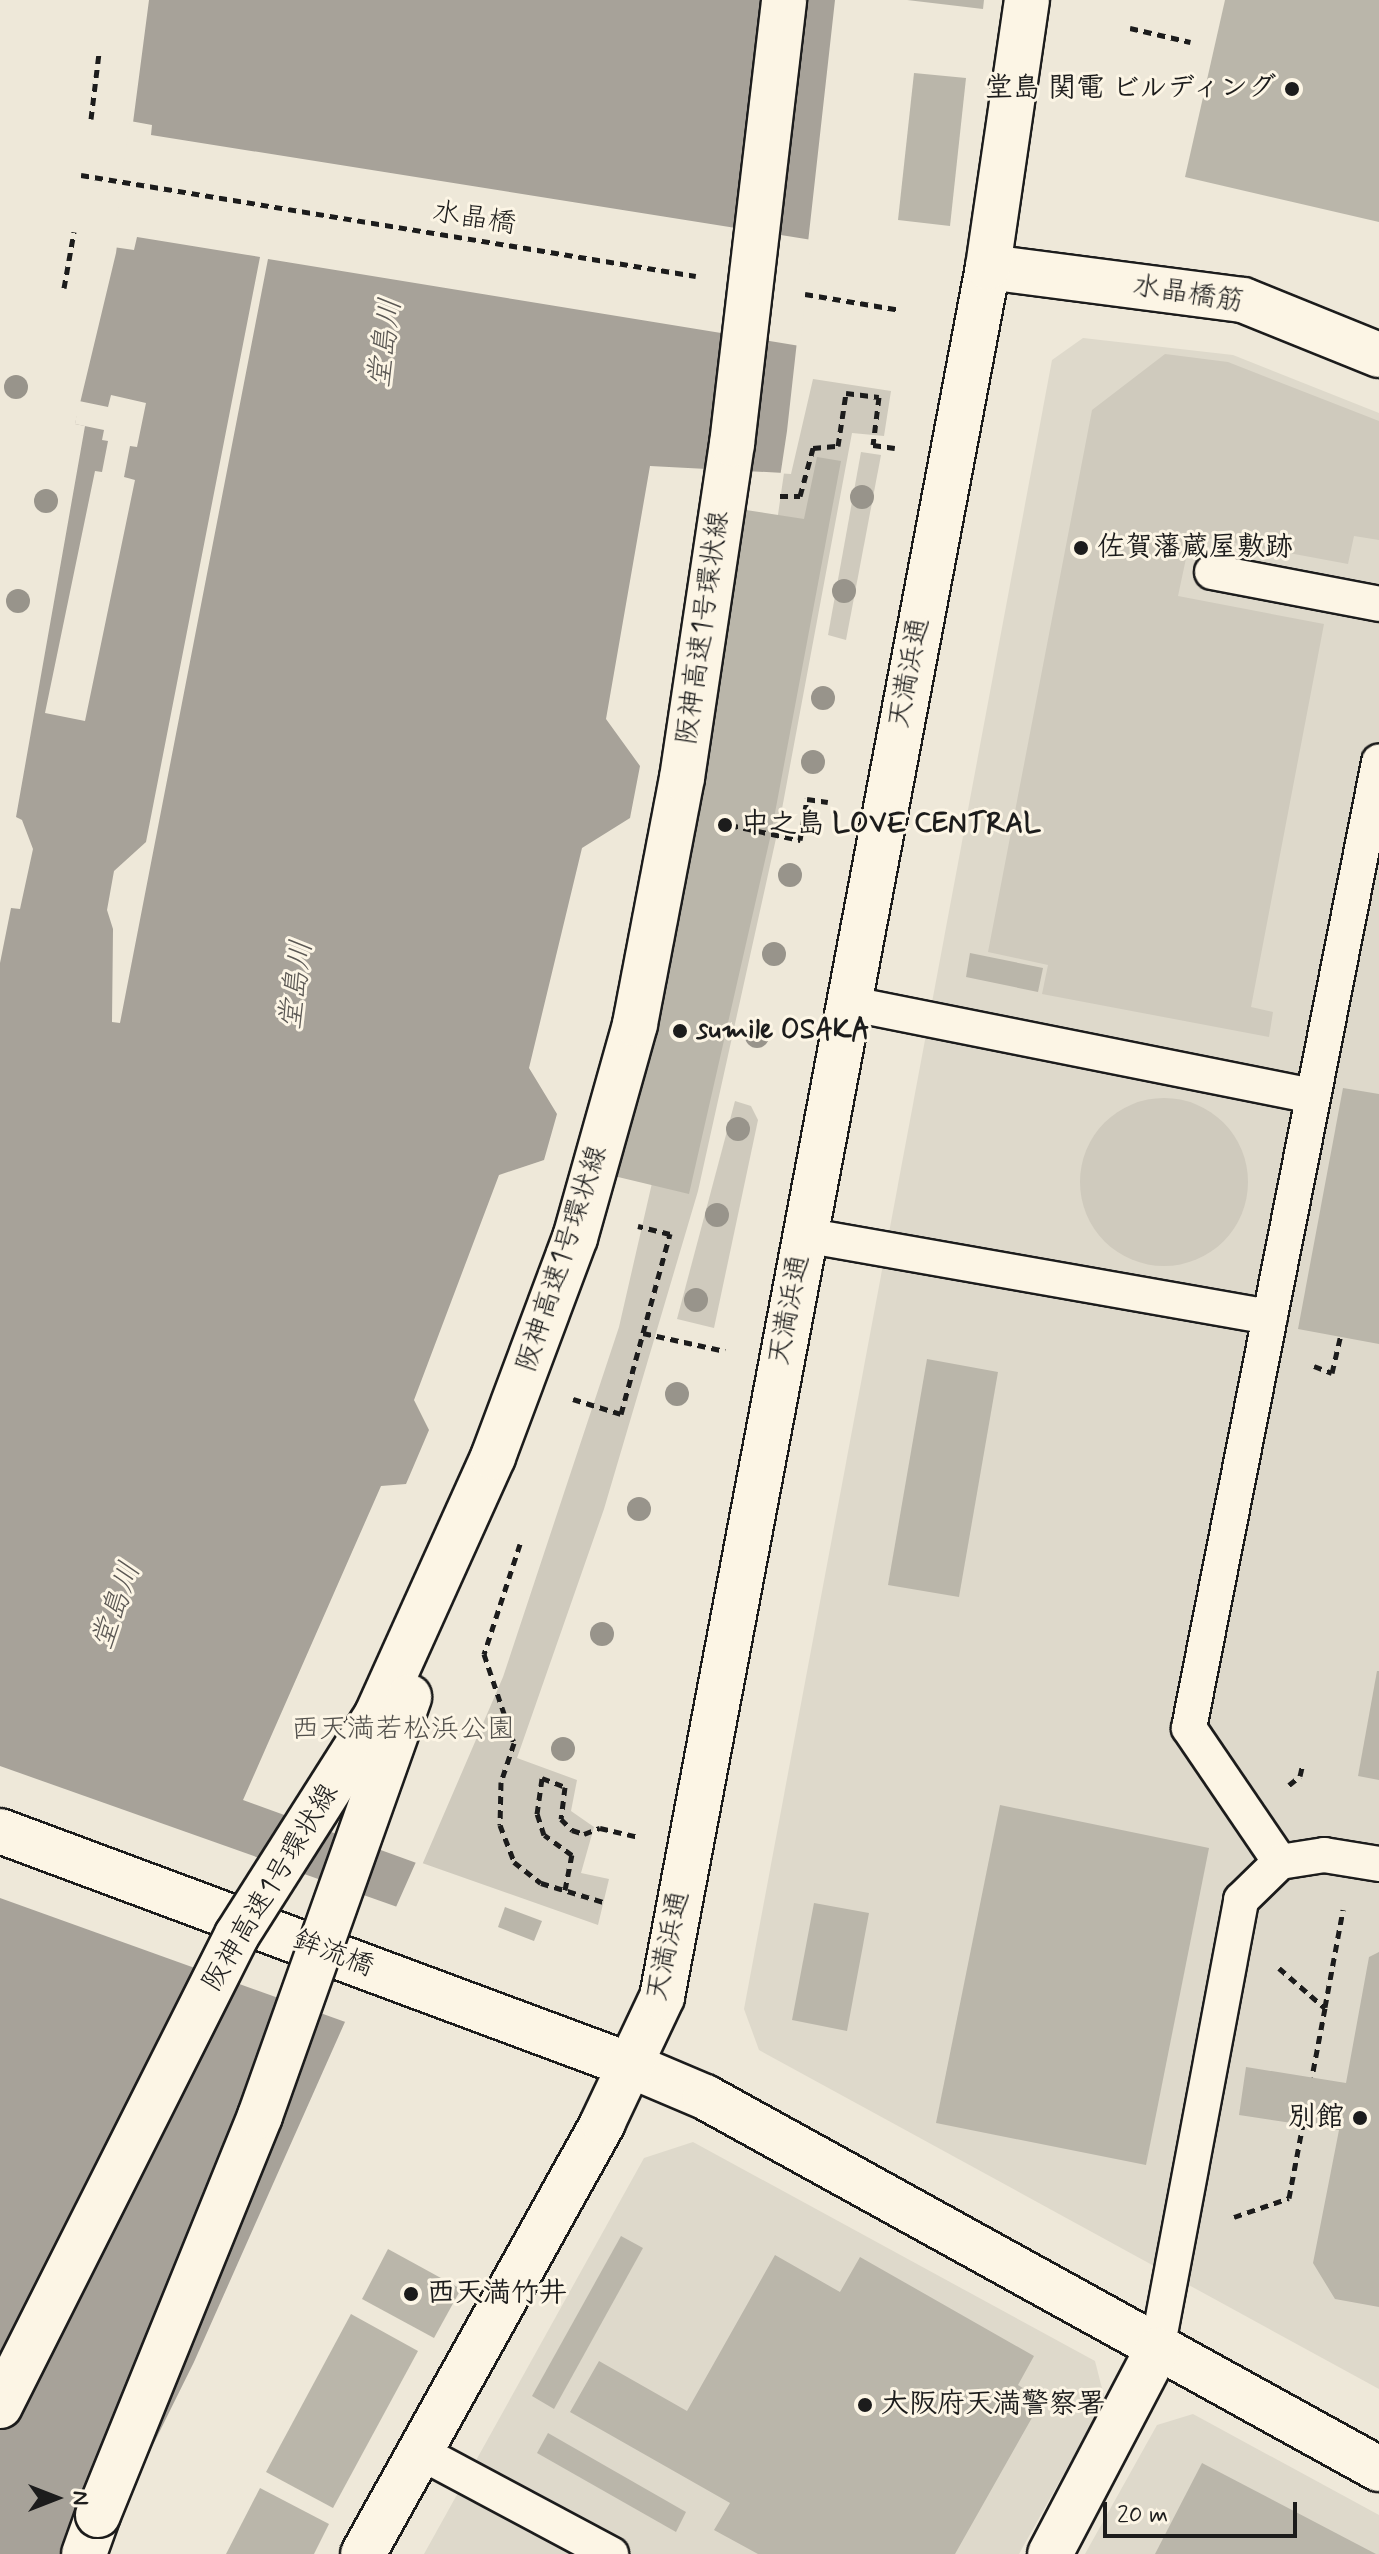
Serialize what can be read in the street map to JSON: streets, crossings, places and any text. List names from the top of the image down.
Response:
{
  "streets": {
    "main road": [
      "水晶橋筋",
      "阪神高速1号環状線",
      "天満浜通",
      "鉾流橋"
    ],
    "path": ["水晶橋"]
  },
  "crossings": [
    ["水晶橋筋", "天満浜通"],
    ["天満浜通", "鉾流橋"]
  ],
  "water": ["堂島川"],
  "parks": ["西天満若松浜公園"],
  "places": [
    "堂島 関電 ビルディング",
    "佐賀藩蔵屋敷跡",
    "中之島 LOVE CENTRAL",
    "sumile OSAKA",
    "別館",
    "西天満竹井",
    "大阪府天満警察署"
  ],
  "scale_bar": "20 m",
  "north": "right"
}
